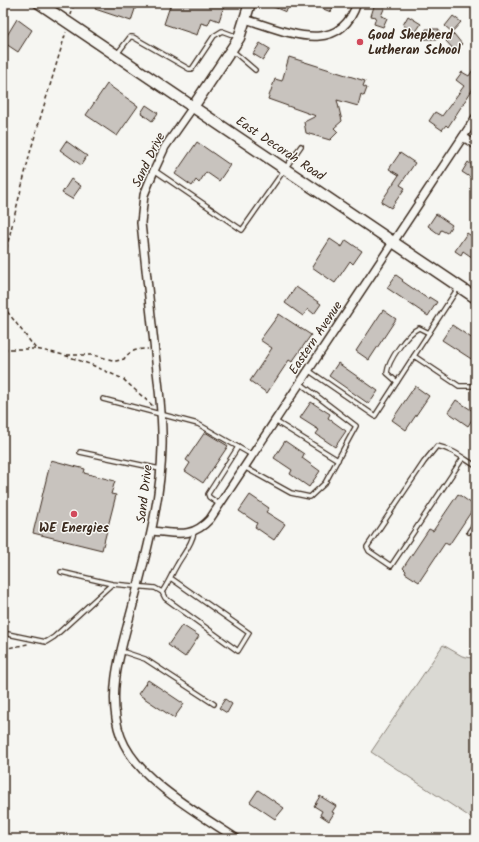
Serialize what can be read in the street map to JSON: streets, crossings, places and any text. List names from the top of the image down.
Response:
{
  "streets": {
    "street": ["East Decorah Road", "Sand Drive", "Eastern Avenue"]
  },
  "crossings": [
    ["East Decorah Road", "Sand Drive"],
    ["East Decorah Road", "Eastern Avenue"]
  ],
  "places": ["Good Shepherd Lutheran School", "WE Energies"]
}
